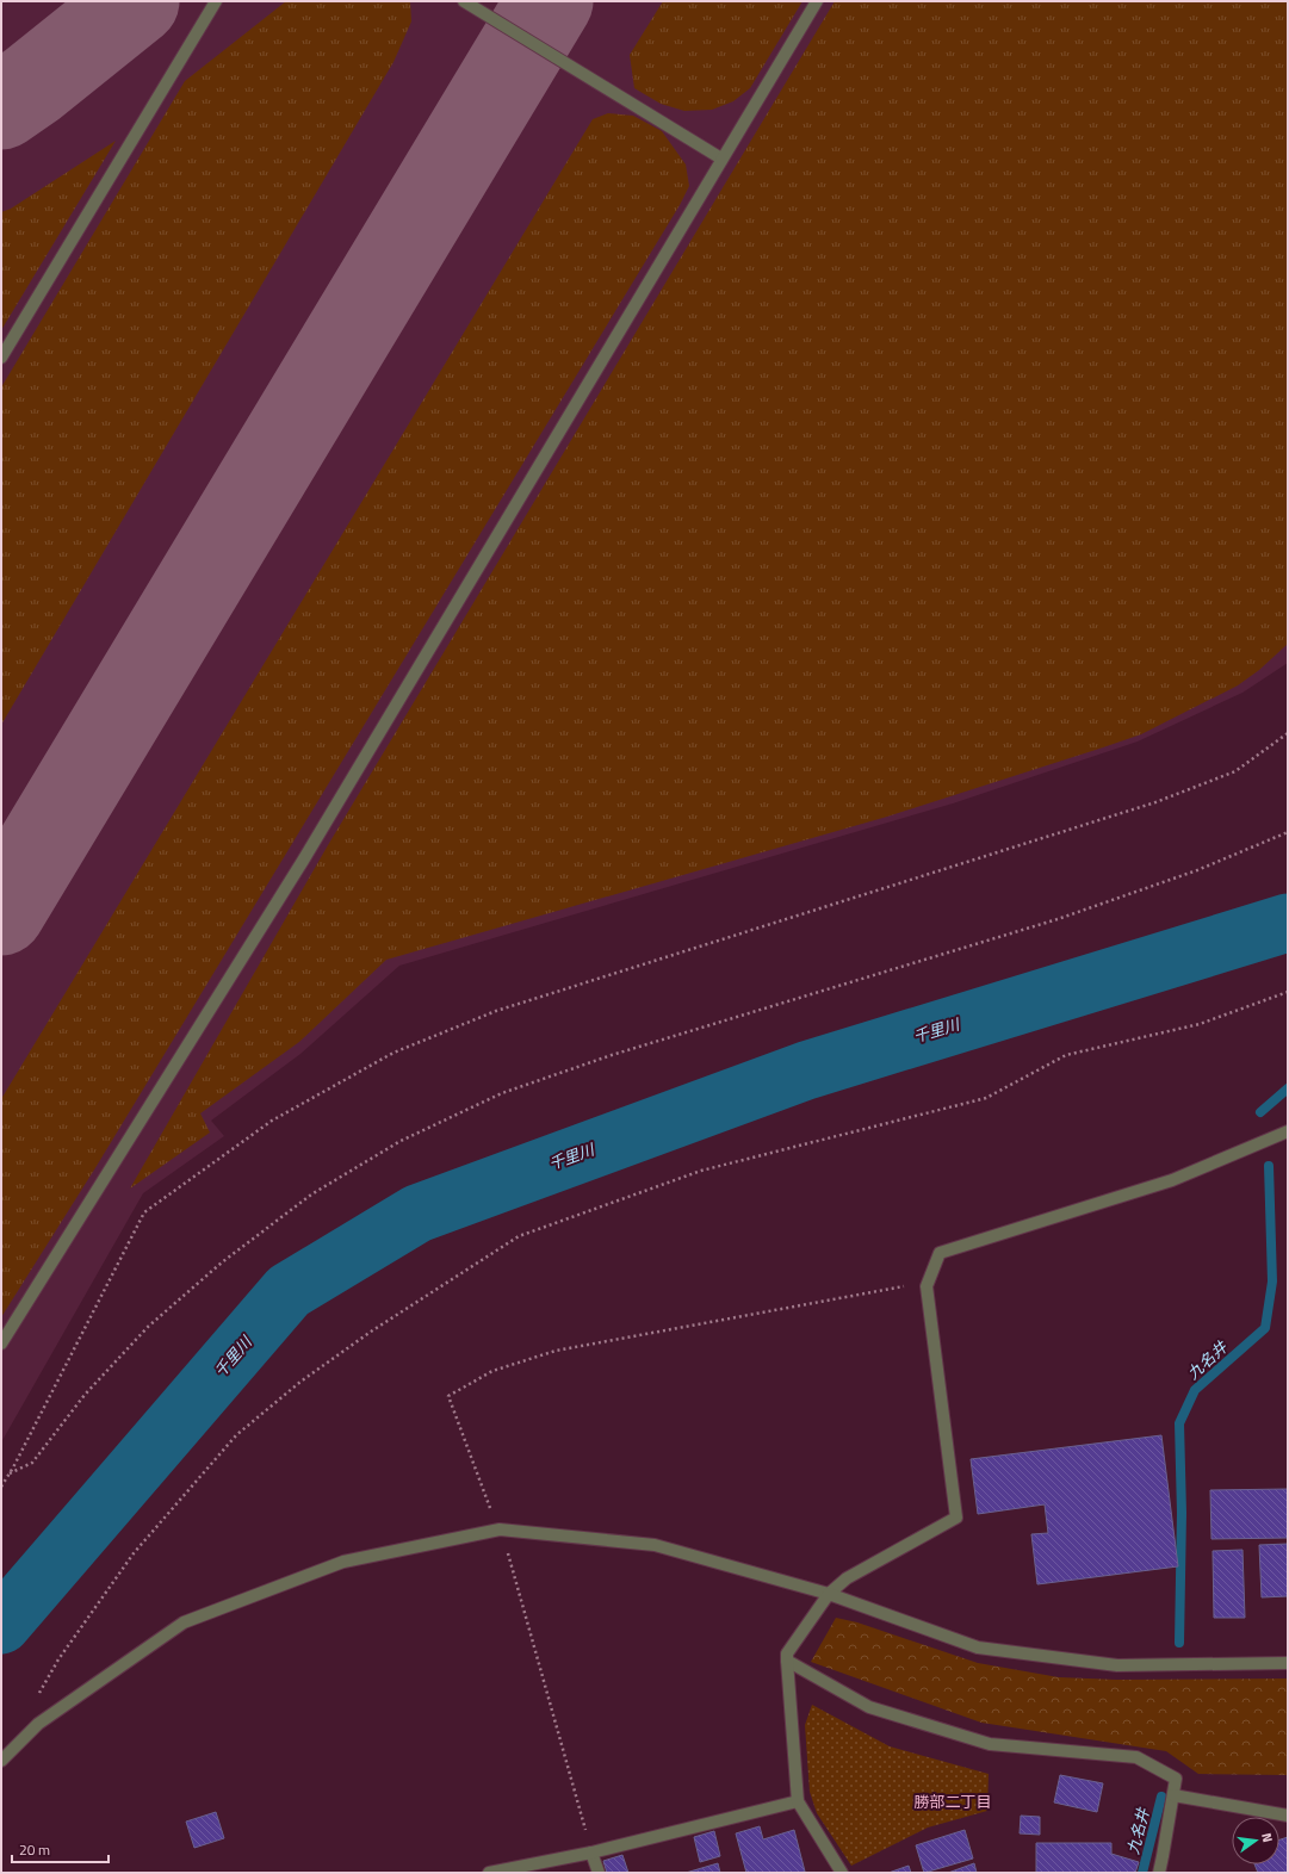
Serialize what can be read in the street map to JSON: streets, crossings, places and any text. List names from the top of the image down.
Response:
{
  "districts": ["勝部二丁目"],
  "water": ["千里川", "九名井"],
  "scale_bar": "20 m",
  "north": "right"
}
